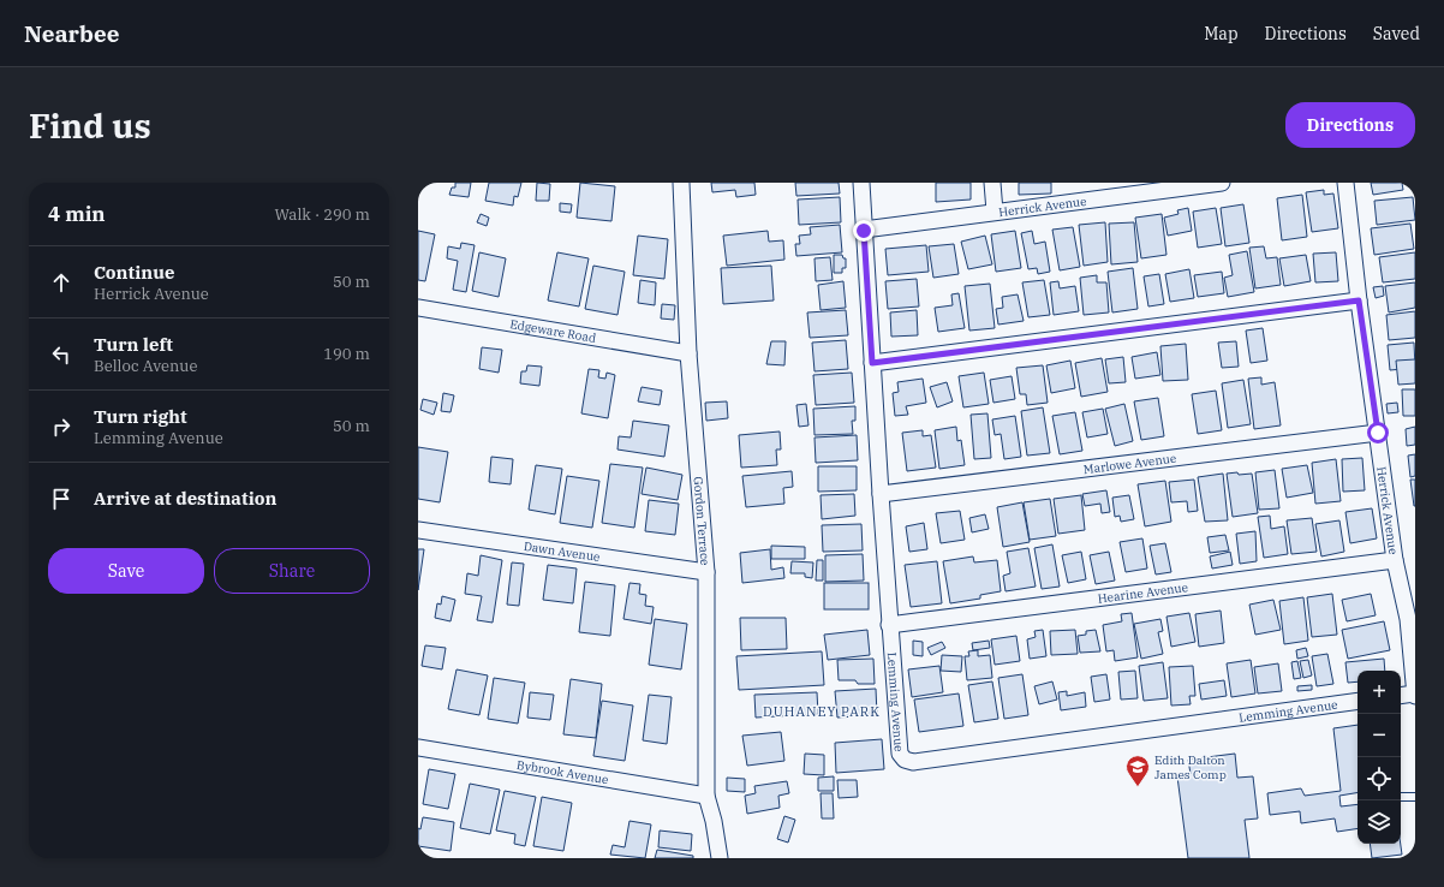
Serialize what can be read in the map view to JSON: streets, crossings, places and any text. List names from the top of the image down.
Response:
{
  "streets": {
    "street": [
      "Herrick Avenue",
      "Edgeware Road",
      "Marlowe Avenue",
      "Gordon Terrace",
      "Dawn Avenue",
      "Hearine Avenue",
      "Lemming Avenue",
      "Bybrook Avenue"
    ]
  },
  "crossings": [
    ["Herrick Avenue", "Marlowe Avenue"],
    ["Herrick Avenue", "Hearine Avenue"],
    ["Herrick Avenue", "Lemming Avenue"],
    ["Edgeware Road", "Gordon Terrace"],
    ["Marlowe Avenue", "Lemming Avenue"],
    ["Gordon Terrace", "Dawn Avenue"],
    ["Gordon Terrace", "Bybrook Avenue"],
    ["Hearine Avenue", "Lemming Avenue"]
  ],
  "districts": ["DUHANEY PARK"],
  "places": {
    "school or university": ["Edith Dalton James Comp"]
  },
  "page": {
    "header": "Nearbee",
    "nav": ["Map", "Directions", "Saved"],
    "buttons": [
      "Directions",
      ["Save", "Share"]
    ],
    "title": "Find us",
    "heading": ["4 min", "Walk · 290 m"],
    "list": [
      ["Continue", "Herrick Avenue", "50 m"],
      ["Turn left", "Belloc Avenue", "190 m"],
      ["Turn right", "Lemming Avenue", "50 m"],
      "Arrive at destination"
    ],
    "map_buttons": ["+", "−"]
  }
}
